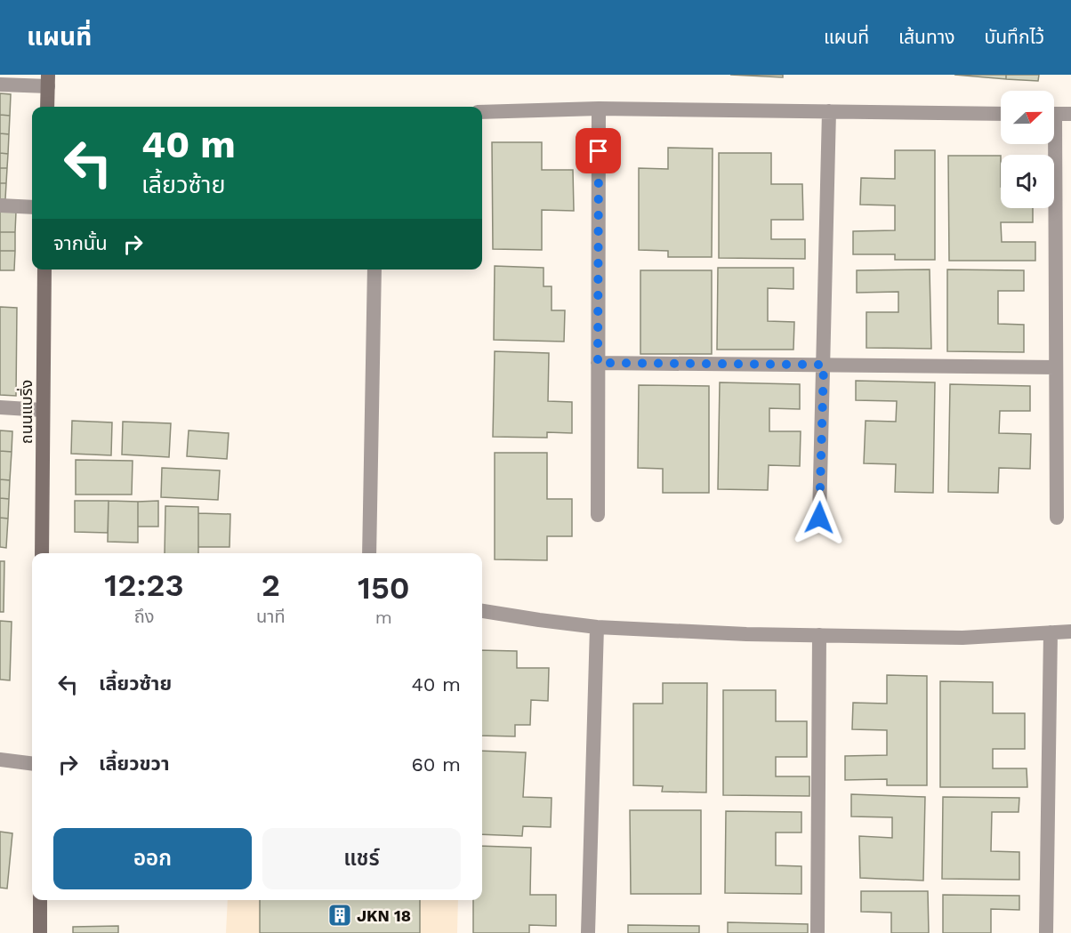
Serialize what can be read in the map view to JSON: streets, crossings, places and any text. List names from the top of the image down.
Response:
{
  "streets": {
    "main road": ["ถนนแบริ่ง"]
  },
  "places": {
    "building": ["JKN 18"]
  },
  "north": "right",
  "page": {
    "header": "แผนที่",
    "nav": ["แผนที่", "เส้นทาง", "บันทึกไว้"],
    "turn": ["40 m", "เลี้ยวซ้าย"],
    "then": "จากนั้น",
    "eta": [
      "12:23",
      "ถึง",
      "2",
      "นาที",
      "150",
      "m"
    ],
    "list": [
      {
        "name": "เลี้ยวซ้าย",
        "value": "40 m"
      },
      {
        "name": "เลี้ยวขวา",
        "value": "60 m"
      }
    ],
    "buttons": ["ออก", "แชร์"]
  }
}
